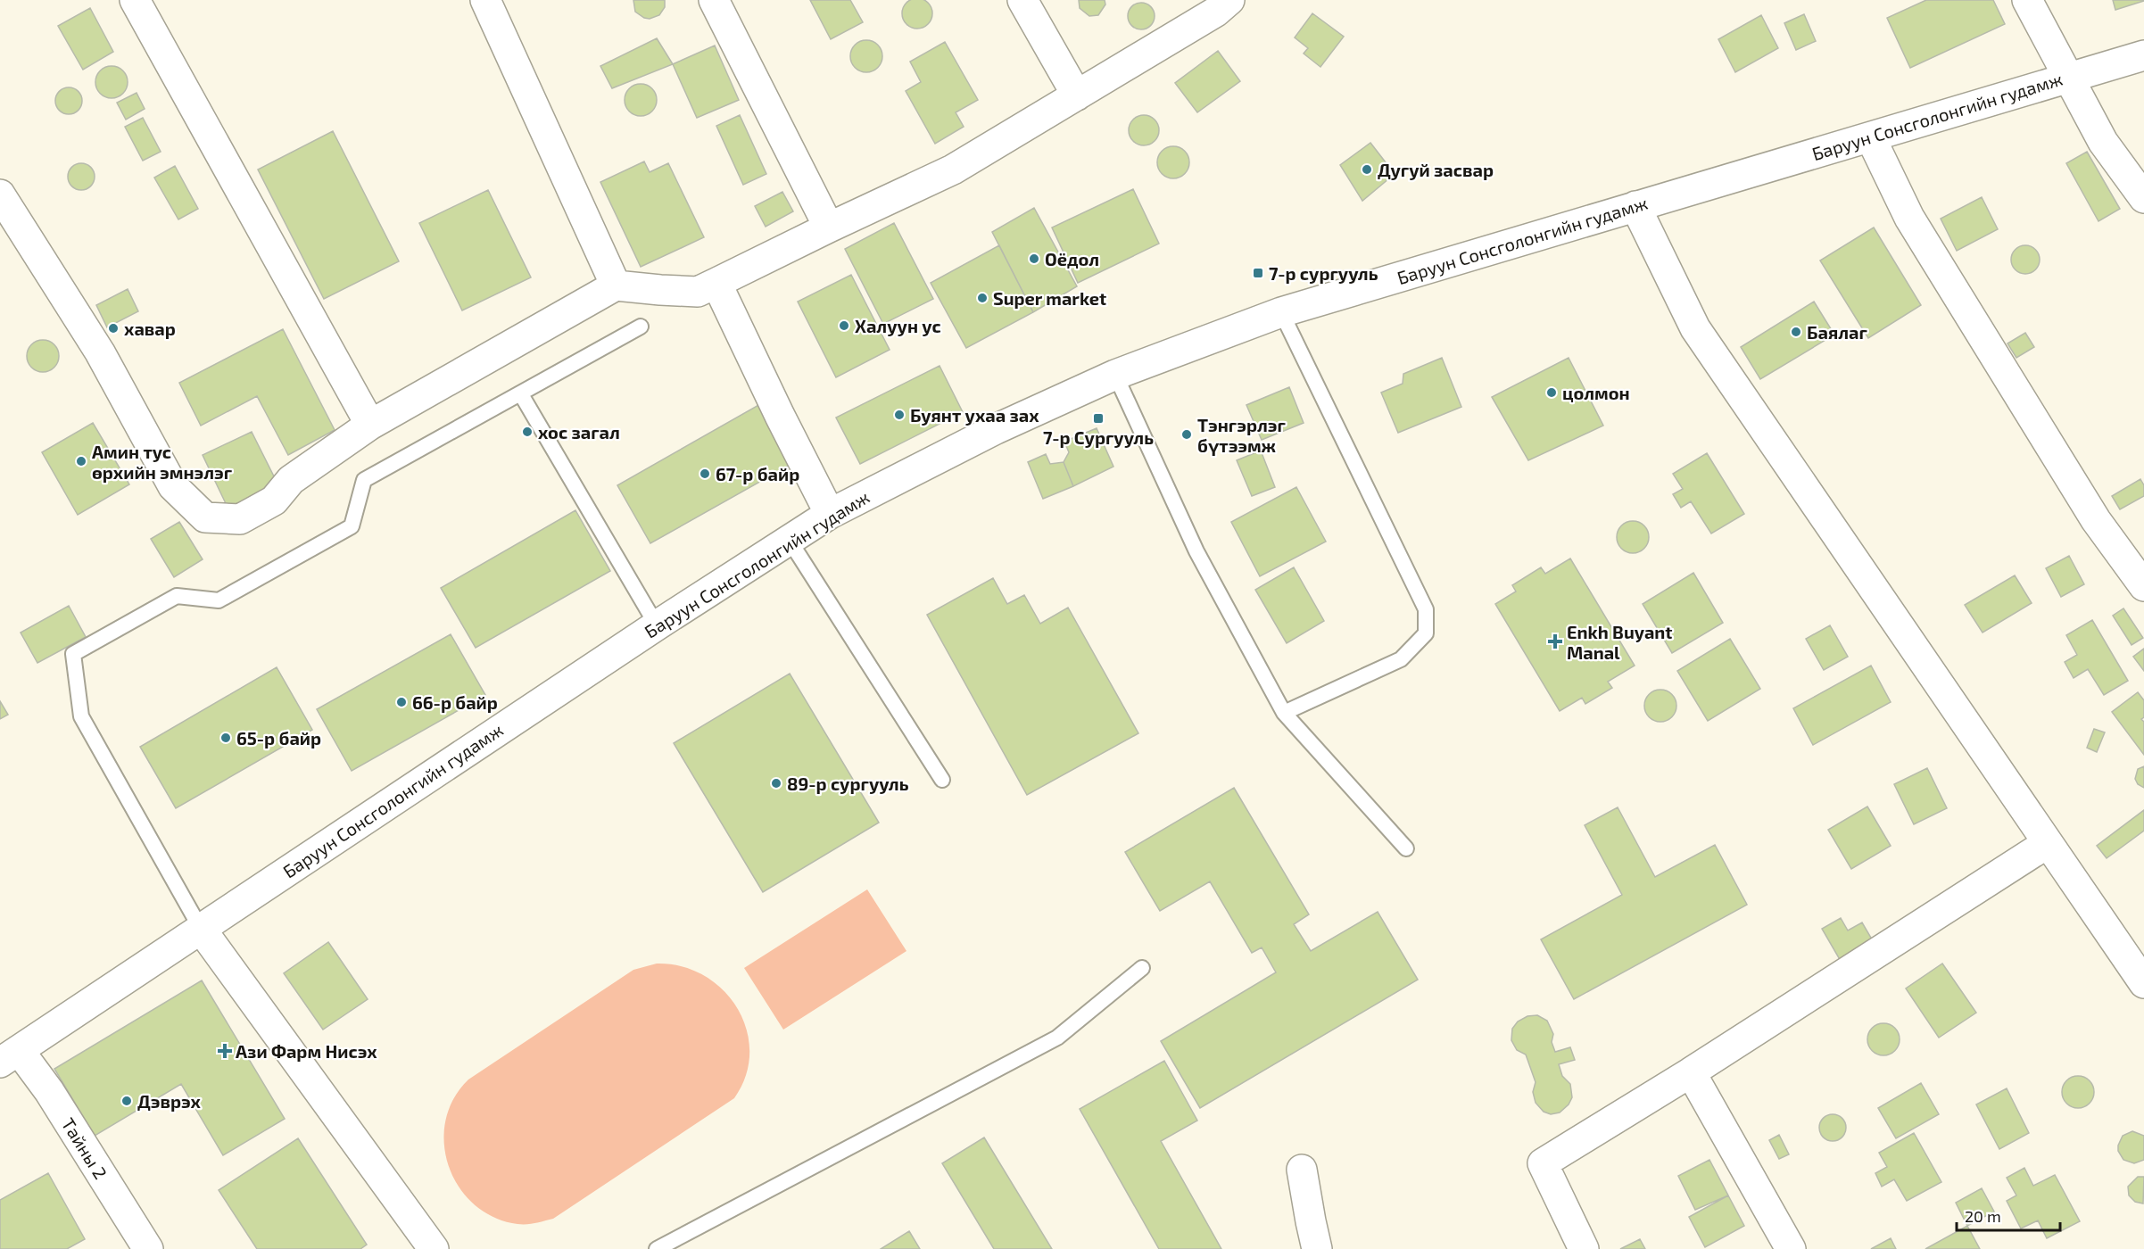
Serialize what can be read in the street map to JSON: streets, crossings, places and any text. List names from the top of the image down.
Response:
{
  "streets": {
    "street": ["Баруун Сонсголонгийн гудамж", "Тайны 2"]
  },
  "crossings": [
    ["Баруун Сонсголонгийн гудамж", "Тайны 2"]
  ],
  "places": {
    "other": [
      "Дугуй засвар",
      "Оёдол",
      "Super market",
      "Халуун ус",
      "хавар",
      "Баялаг",
      "цолмон",
      "Буянт ухаа зах",
      "хос загал",
      "Тэнгэрлэг бүтээмж",
      "Амин тус өрхийн эмнэлэг",
      "67-р байр",
      "66-р байр",
      "65-р байр",
      "89-р сургууль",
      "Дэврэх"
    ],
    "transit": ["7-р сургууль", "7-р Сургууль"],
    "health": ["Enkh Buyant Manal", "Ази Фарм Нисэх"]
  },
  "scale_bar": "20 m"
}
